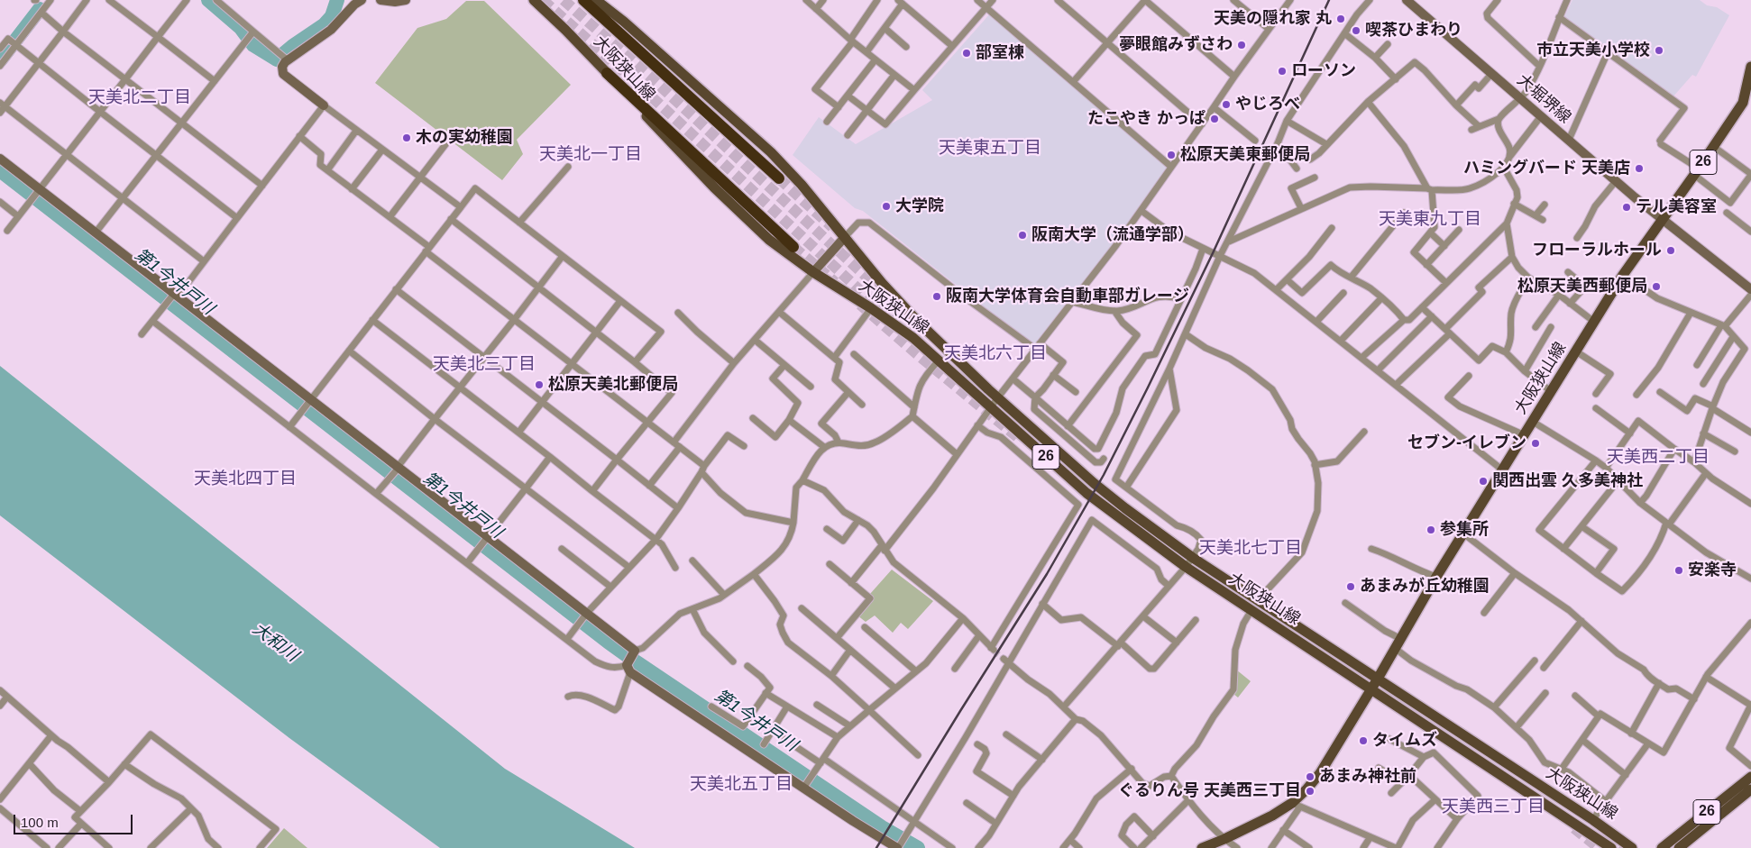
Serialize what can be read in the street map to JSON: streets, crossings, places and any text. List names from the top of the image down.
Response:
{
  "streets": {
    "main road": ["大阪狭山線", "26"],
    "street": ["大堀堺線"]
  },
  "crossings": [
    ["大阪狭山線", "大堀堺線"]
  ],
  "districts": [
    "天美北二丁目",
    "天美東五丁目",
    "天美北一丁目",
    "天美東九丁目",
    "天美北六丁目",
    "天美北三丁目",
    "天美西二丁目",
    "天美北四丁目",
    "天美北七丁目",
    "天美北五丁目",
    "天美西三丁目"
  ],
  "water": ["第1今井戸川", "大和川"],
  "places": [
    "天美の隠れ家 丸",
    "喫茶ひまわり",
    "夢眼館みずさわ",
    "市立天美小学校",
    "部室棟",
    "ローソン",
    "やじろべ",
    "たこやき かっぱ",
    "木の実幼稚園",
    "松原天美東郵便局",
    "ハミングバード 天美店",
    "大学院",
    "テル美容室",
    "阪南大学（流通学部）",
    "フローラルホール",
    "松原天美西郵便局",
    "阪南大学体育会自動車部ガレージ",
    "松原天美北郵便局",
    "セブン-イレブン",
    "関西出雲 久多美神社",
    "参集所",
    "安楽寺",
    "あまみが丘幼稚園",
    "タイムズ",
    "あまみ神社前",
    "ぐるりん号 天美西三丁目"
  ],
  "scale_bar": "100 m"
}
